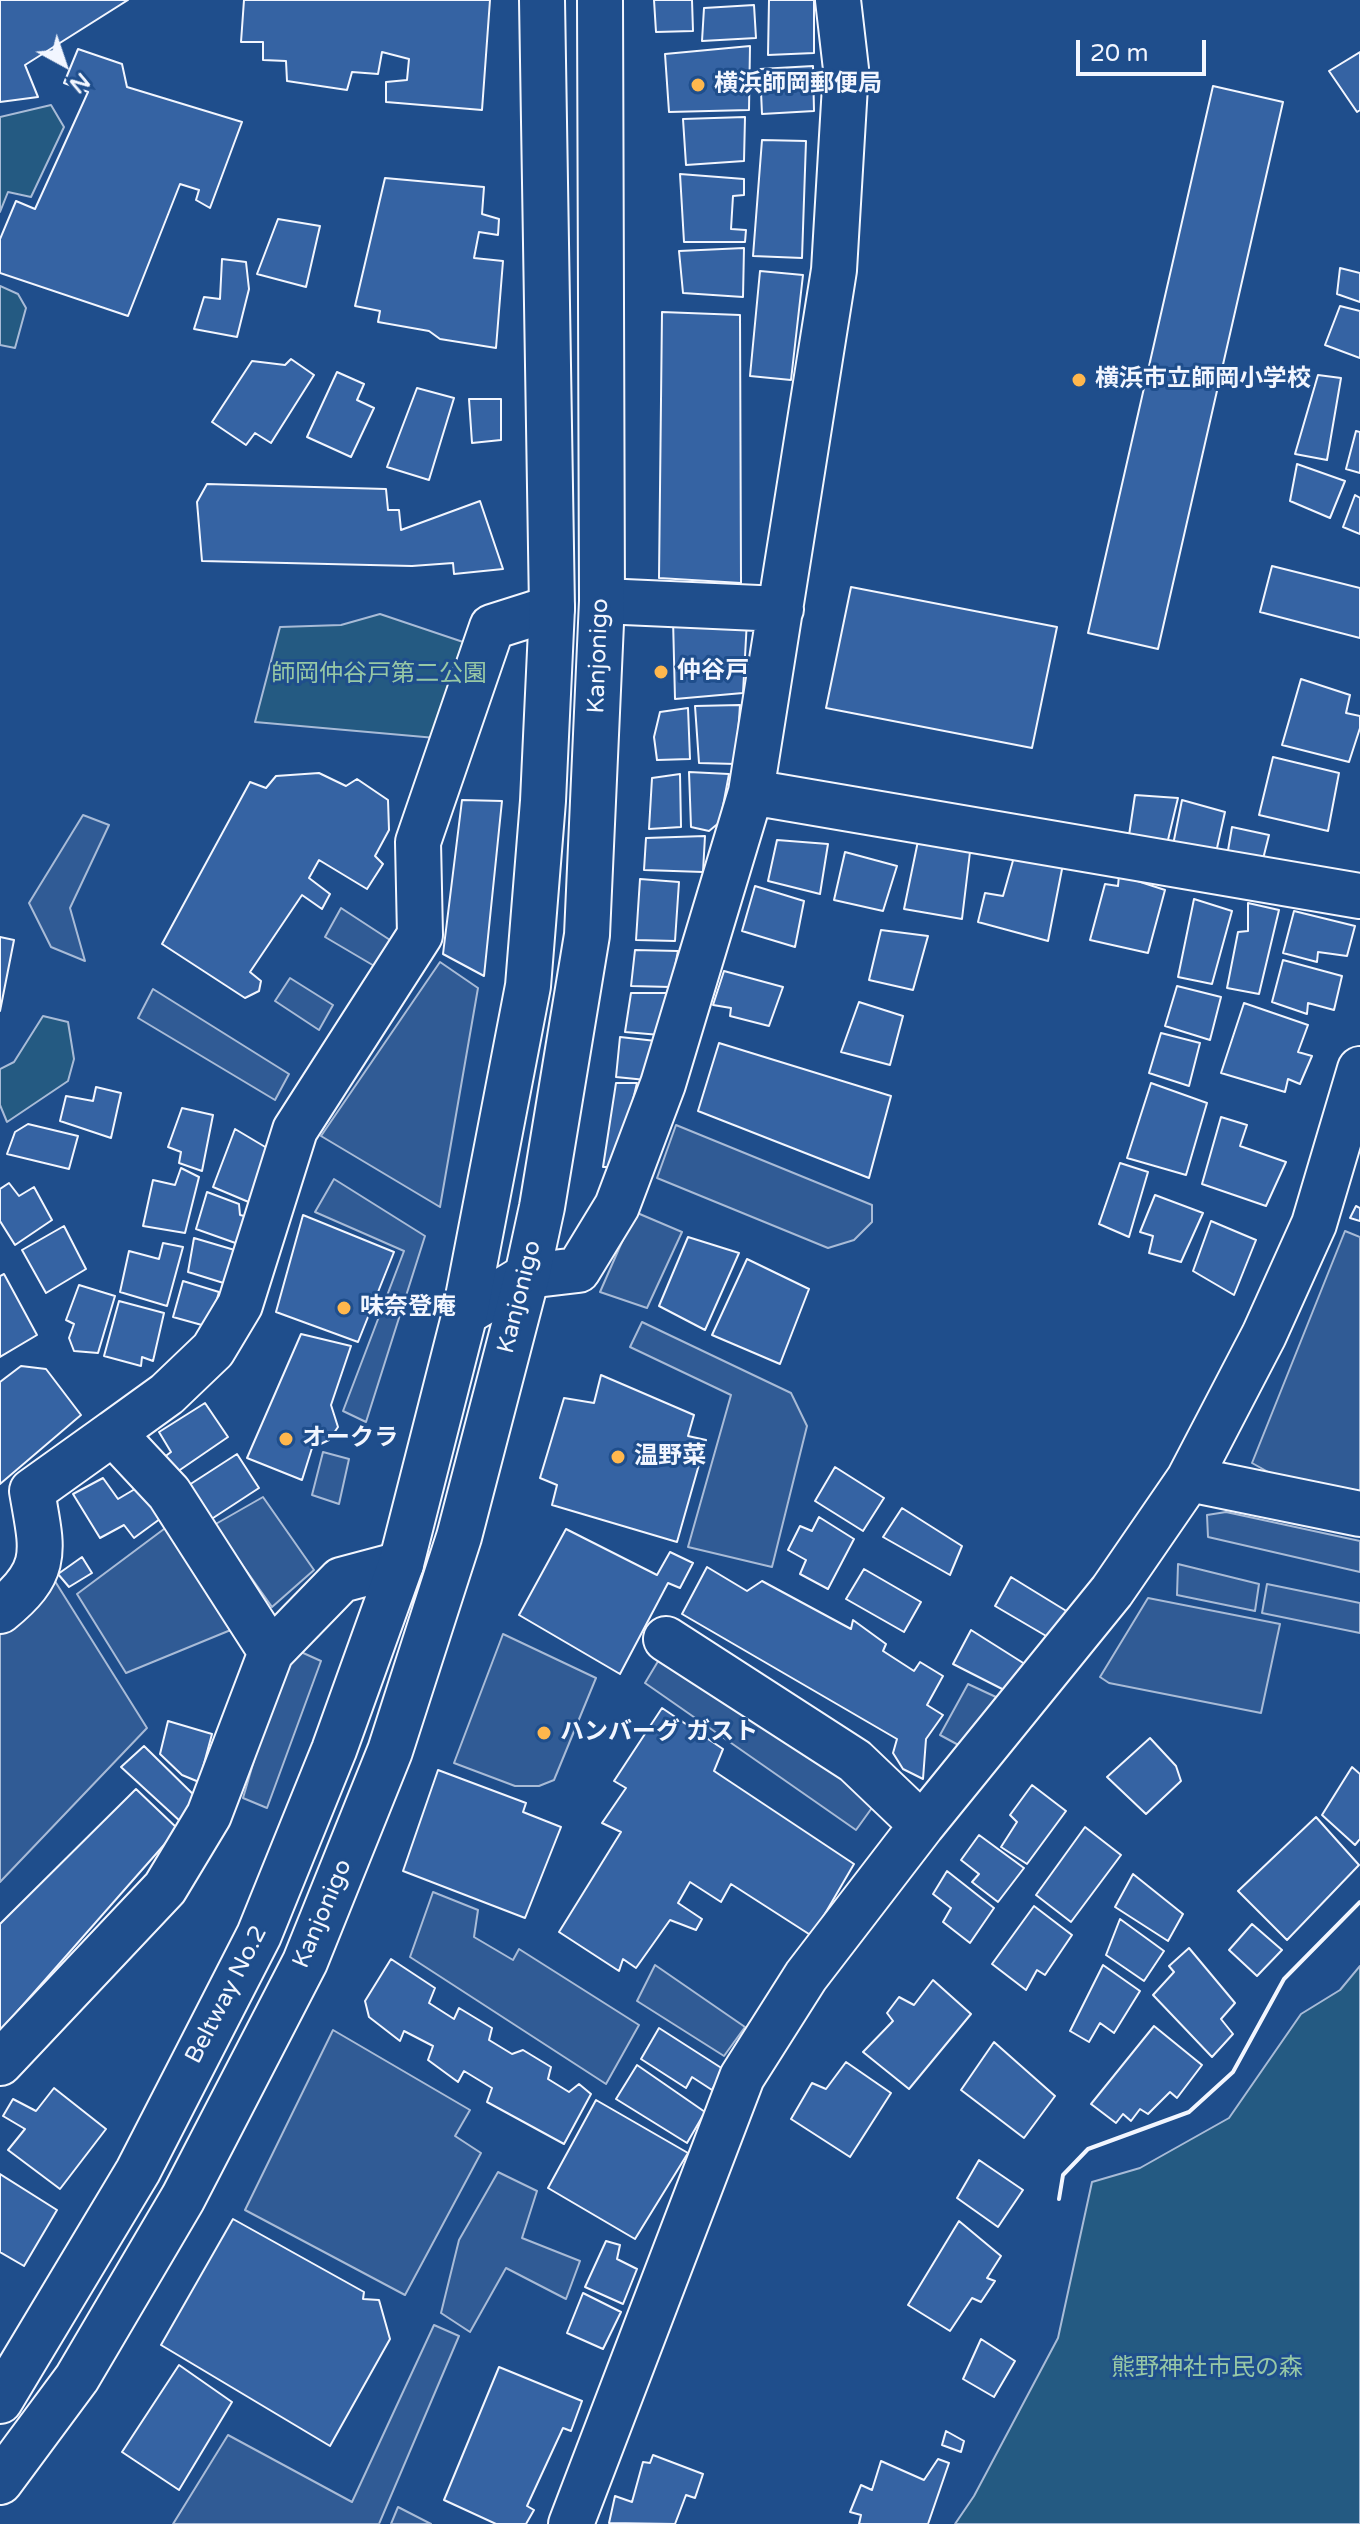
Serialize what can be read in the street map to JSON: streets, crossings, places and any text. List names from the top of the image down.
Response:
{
  "streets": {
    "street": ["Kanjonigo", "Beltway No.2"]
  },
  "crossings": [
    ["Kanjonigo", "Beltway No.2"]
  ],
  "parks": ["師岡仲谷戸第二公園", "熊野神社市民の森"],
  "places": [
    "横浜師岡郵便局",
    "横浜市立師岡小学校",
    "仲谷戸",
    "味奈登庵",
    "オークラ",
    "温野菜",
    "ハンバーグ ガスト"
  ],
  "scale_bar": "20 m",
  "north": "bottom right"
}
